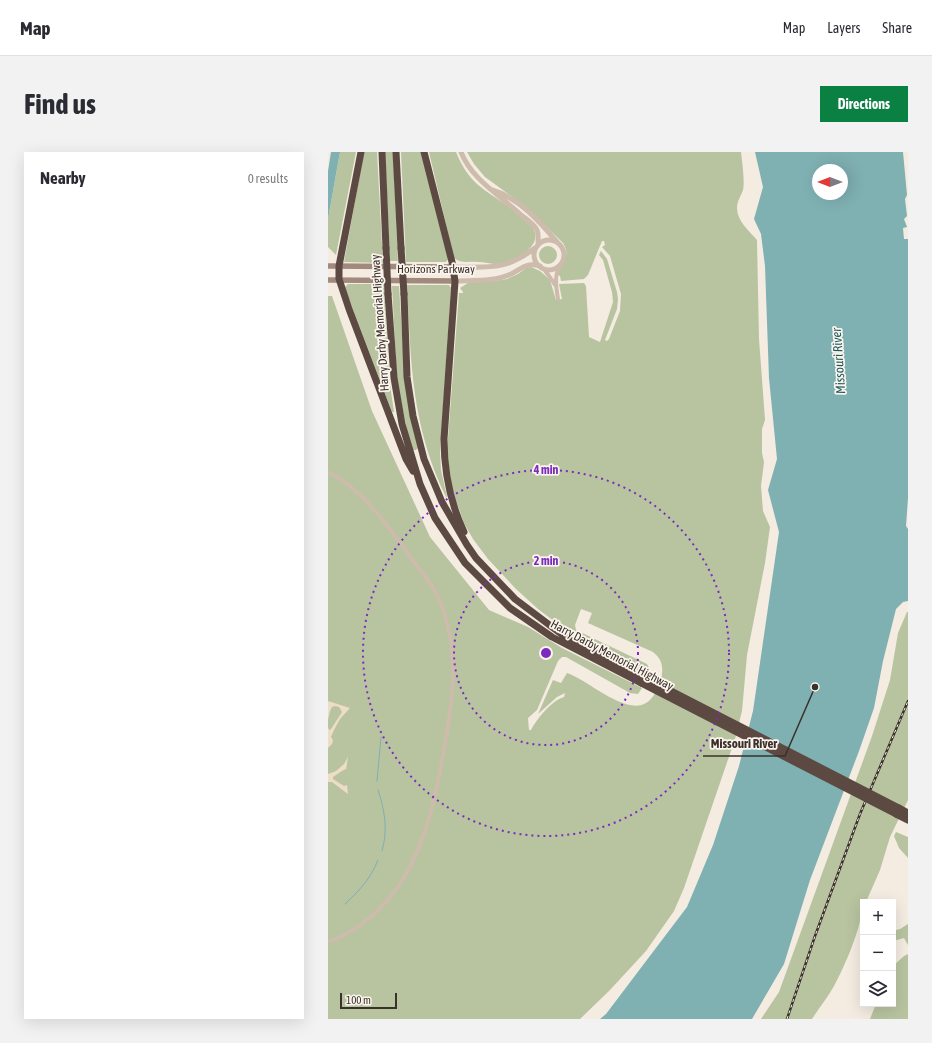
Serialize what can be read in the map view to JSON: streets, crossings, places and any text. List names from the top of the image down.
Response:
{
  "streets": {
    "highway": ["Harry Darby Memorial Highway"],
    "main road": ["Horizons Parkway"]
  },
  "water": ["Missouri River"],
  "places": ["Missouri River"],
  "scale_bar": "100 m",
  "north": "left",
  "page": {
    "header": "Map",
    "nav": ["Map", "Layers", "Share"],
    "buttons": "Directions",
    "title": "Find us",
    "heading": ["Nearby", "0 results"],
    "map_buttons": ["+", "−"],
    "scale": "100 m"
  },
  "rings": ["4 min", "2 min"]
}
